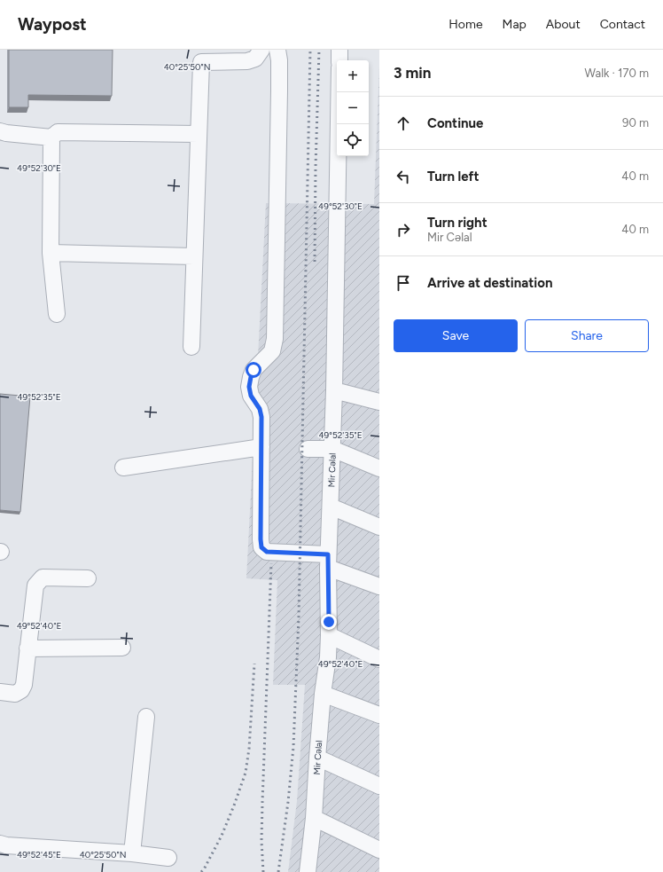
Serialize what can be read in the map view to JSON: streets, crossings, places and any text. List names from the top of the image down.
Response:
{
  "streets": {
    "street": ["Mir Cəlal"]
  },
  "page": {
    "header": "Waypost",
    "nav": [
      "Home",
      "Map",
      "About",
      "Contact"
    ],
    "heading": ["3 min", "Walk · 170 m"],
    "map_buttons": ["+", "−"],
    "list": [
      ["Continue", "90 m"],
      ["Turn left", "40 m"],
      ["Turn right", "Mir Cəlal", "40 m"],
      "Arrive at destination"
    ],
    "buttons": ["Save", "Share"]
  },
  "coordinates": [
    "40°25'50\"N",
    "49°52'30\"E",
    "49°52'35\"E",
    "49°52'40\"E",
    "49°52'45\"E"
  ]
}
